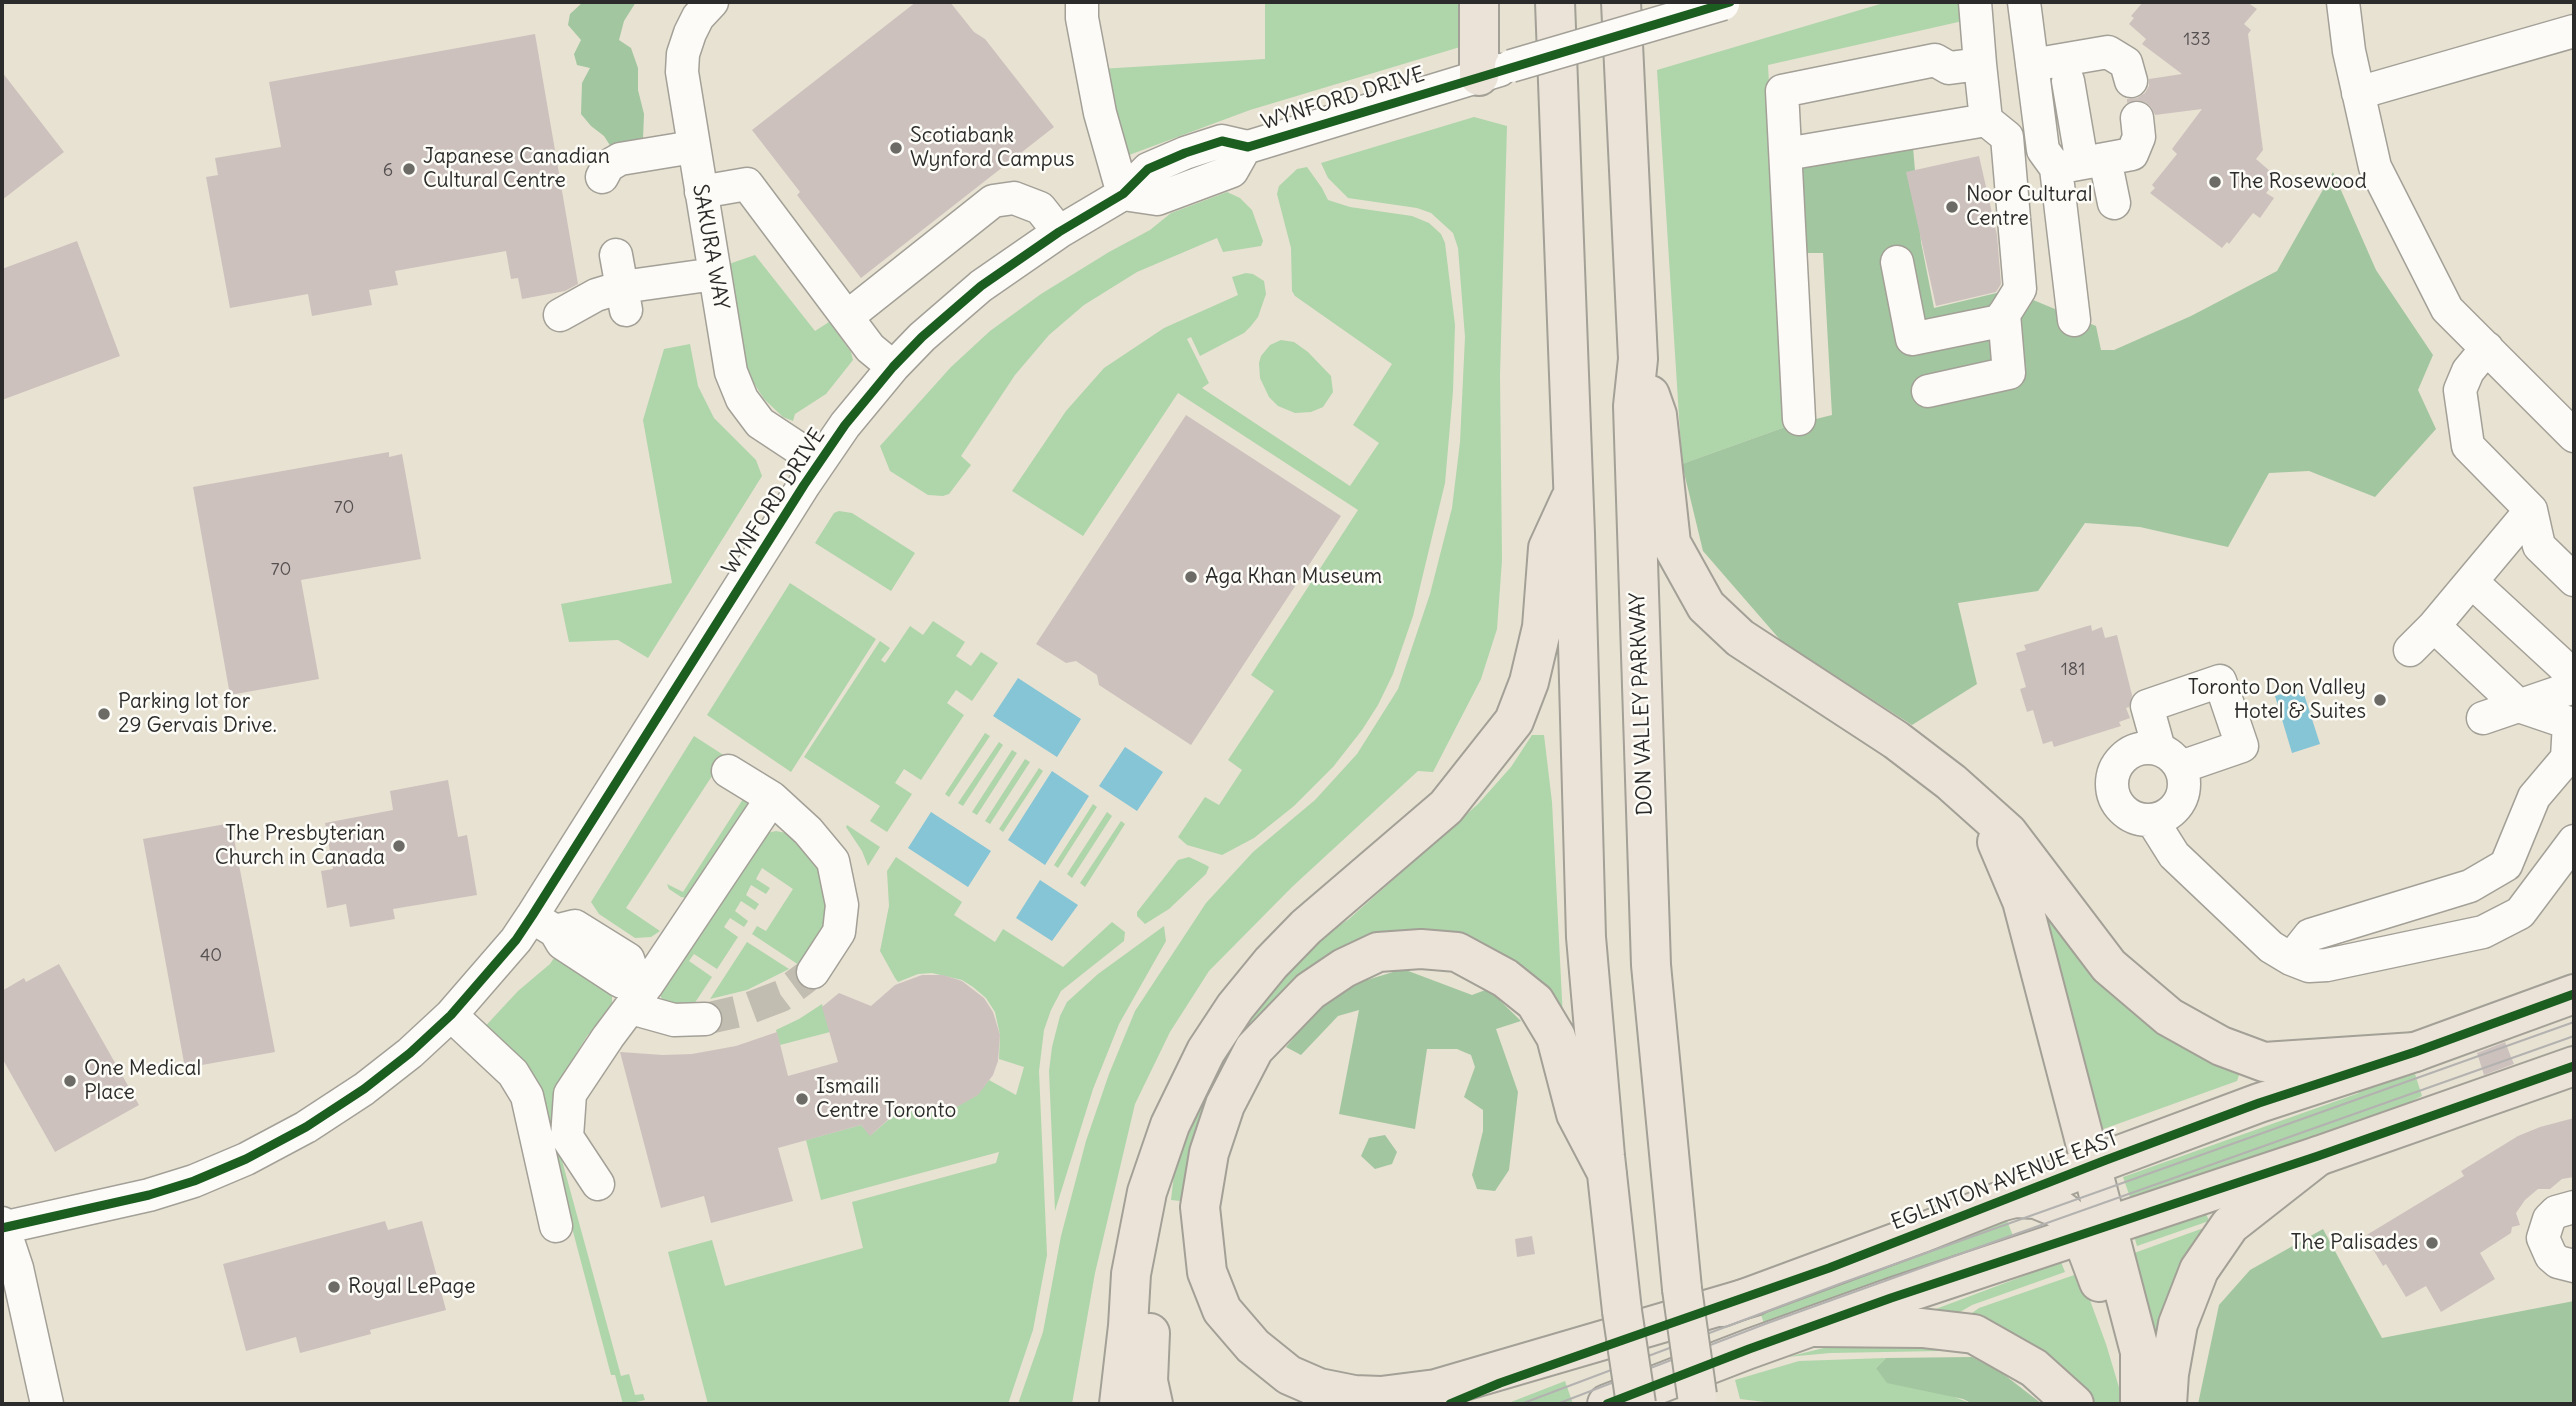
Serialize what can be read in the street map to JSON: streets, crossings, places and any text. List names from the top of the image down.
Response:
{
  "streets": {
    "main road": ["DON VALLEY PARKWAY", "EGLINTON AVENUE EAST"],
    "street": ["WYNFORD DRIVE", "SAKURA WAY"]
  },
  "crossings": [
    ["WYNFORD DRIVE", "SAKURA WAY"]
  ],
  "places": [
    "Scotiabank Wynford Campus",
    "Japanese Canadian Cultural Centre",
    "The Rosewood",
    "Noor Cultural Centre",
    "Aga Khan Museum",
    "Toronto Don Valley Hotel & Suites",
    "Parking lot for 29 Gervais Drive.",
    "The Presbyterian Church in Canada",
    "One Medical Place",
    "Ismaili Centre Toronto",
    "The Palisades",
    "Royal LePage"
  ],
  "house_numbers": [
    "133",
    "6",
    "70",
    "70",
    "181",
    "40"
  ]
}
